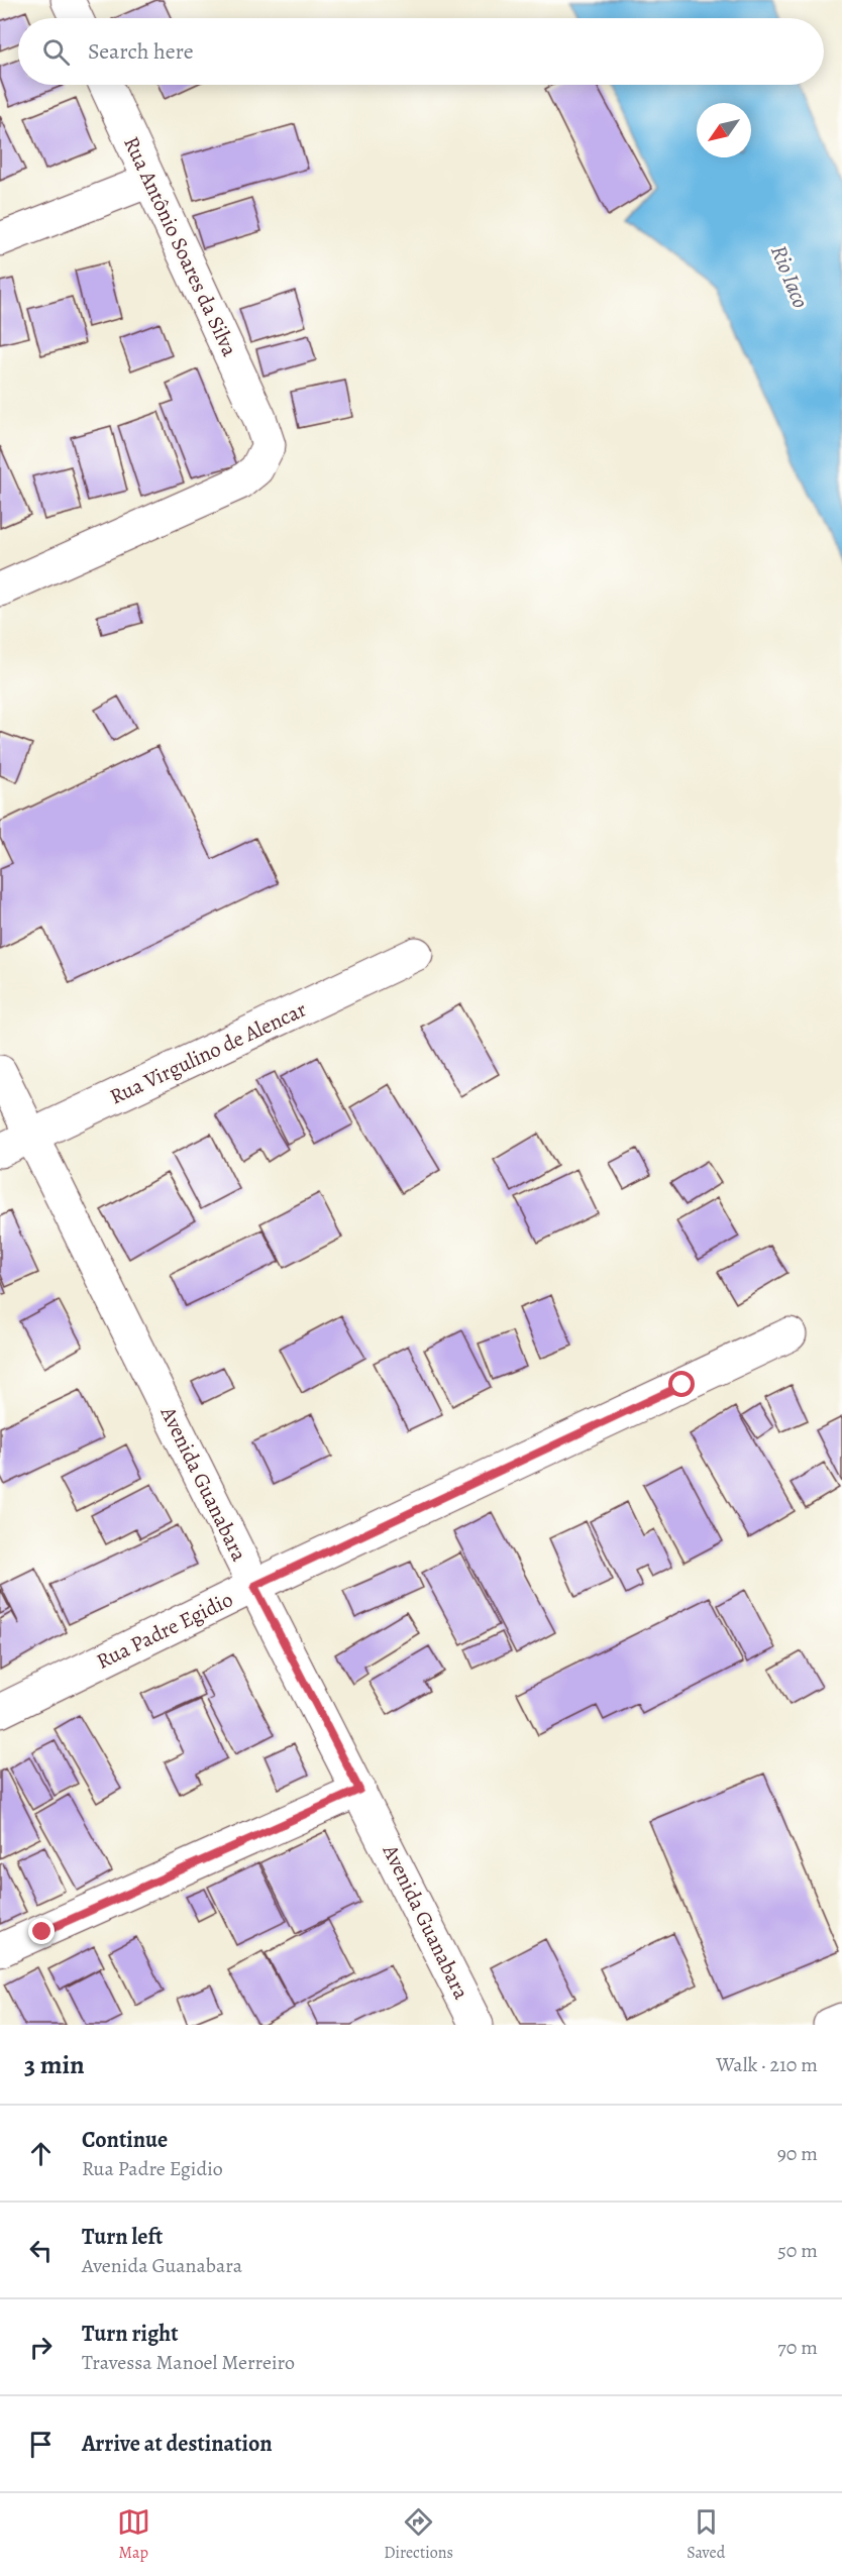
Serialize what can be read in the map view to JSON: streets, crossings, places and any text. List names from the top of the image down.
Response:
{
  "streets": {
    "street": [
      "Rua Antônio Soares da Silva",
      "Rua Virgulino de Alencar",
      "Avenida Guanabara",
      "Rua Padre Egidio"
    ]
  },
  "crossings": [
    ["Rua Virgulino de Alencar", "Avenida Guanabara"],
    ["Avenida Guanabara", "Rua Padre Egidio"]
  ],
  "water": ["Rio Iaco"],
  "north": "bottom left",
  "page": {
    "search": "Search here",
    "heading": ["3 min", "Walk · 210 m"],
    "list": [
      ["Continue", "Rua Padre Egidio", "90 m"],
      ["Turn left", "Avenida Guanabara", "50 m"],
      ["Turn right", "Travessa Manoel Merreiro", "70 m"],
      "Arrive at destination"
    ],
    "nav": ["Map", "Directions", "Saved"]
  }
}
